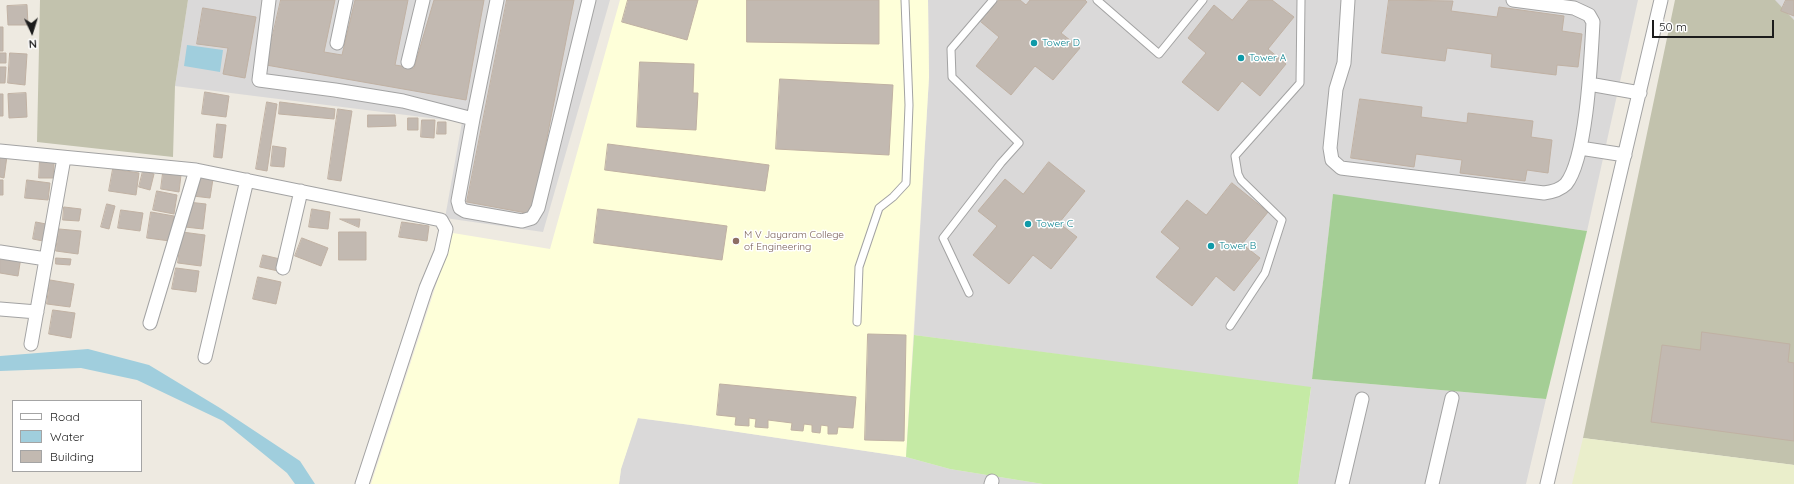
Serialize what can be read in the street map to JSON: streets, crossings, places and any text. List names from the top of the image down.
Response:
{
  "places": [
    "Tower D",
    "Tower A",
    "Tower C",
    "M V Jayaram College of Engineering",
    "Tower B"
  ],
  "legend": ["Road", "Water", "Building"],
  "scale_bar": "50 m",
  "north": "bottom"
}
